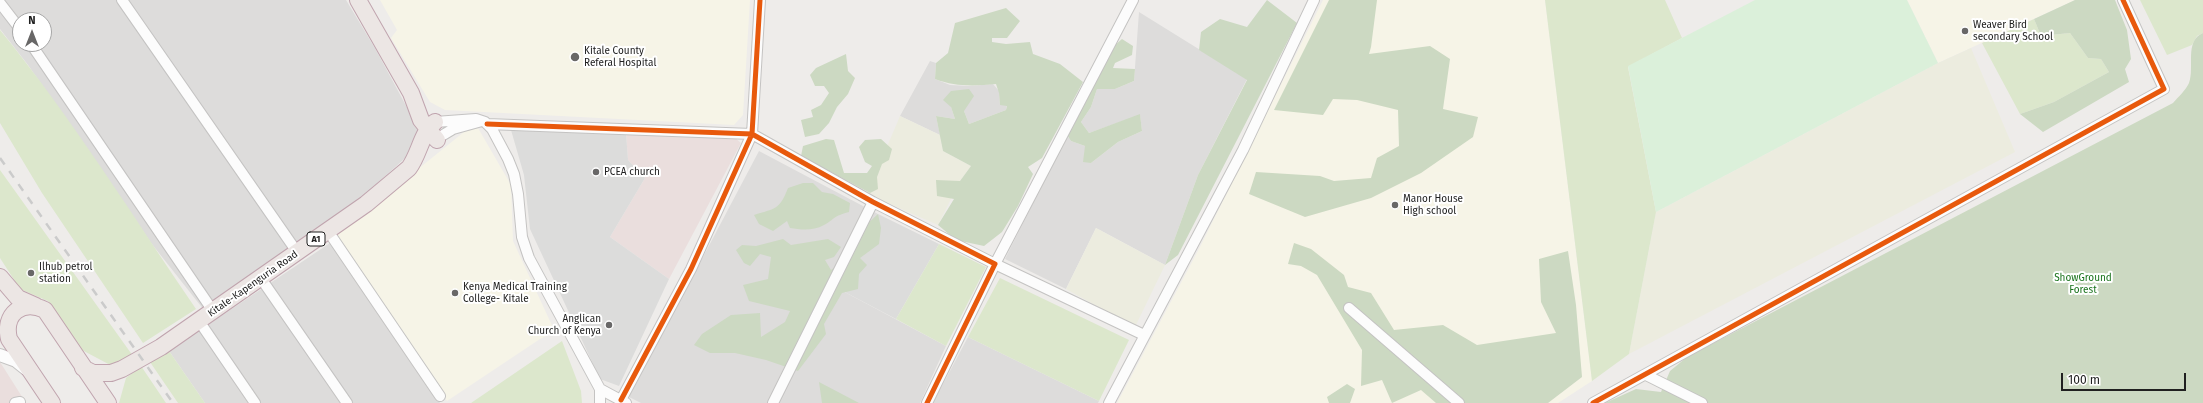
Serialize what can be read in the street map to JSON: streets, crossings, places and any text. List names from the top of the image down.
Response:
{
  "streets": {
    "highway": ["A1", "Kitale-Kapenguria Road"]
  },
  "parks": ["ShowGround Forest"],
  "places": [
    "Weaver Bird secondary School",
    "Kitale County Referal Hospital",
    "PCEA church",
    "Manor House High school",
    "Ilhub petrol station",
    "Kenya Medical Training College- Kitale",
    "Anglican Church of Kenya"
  ],
  "scale_bar": "100 m",
  "north": "top"
}
